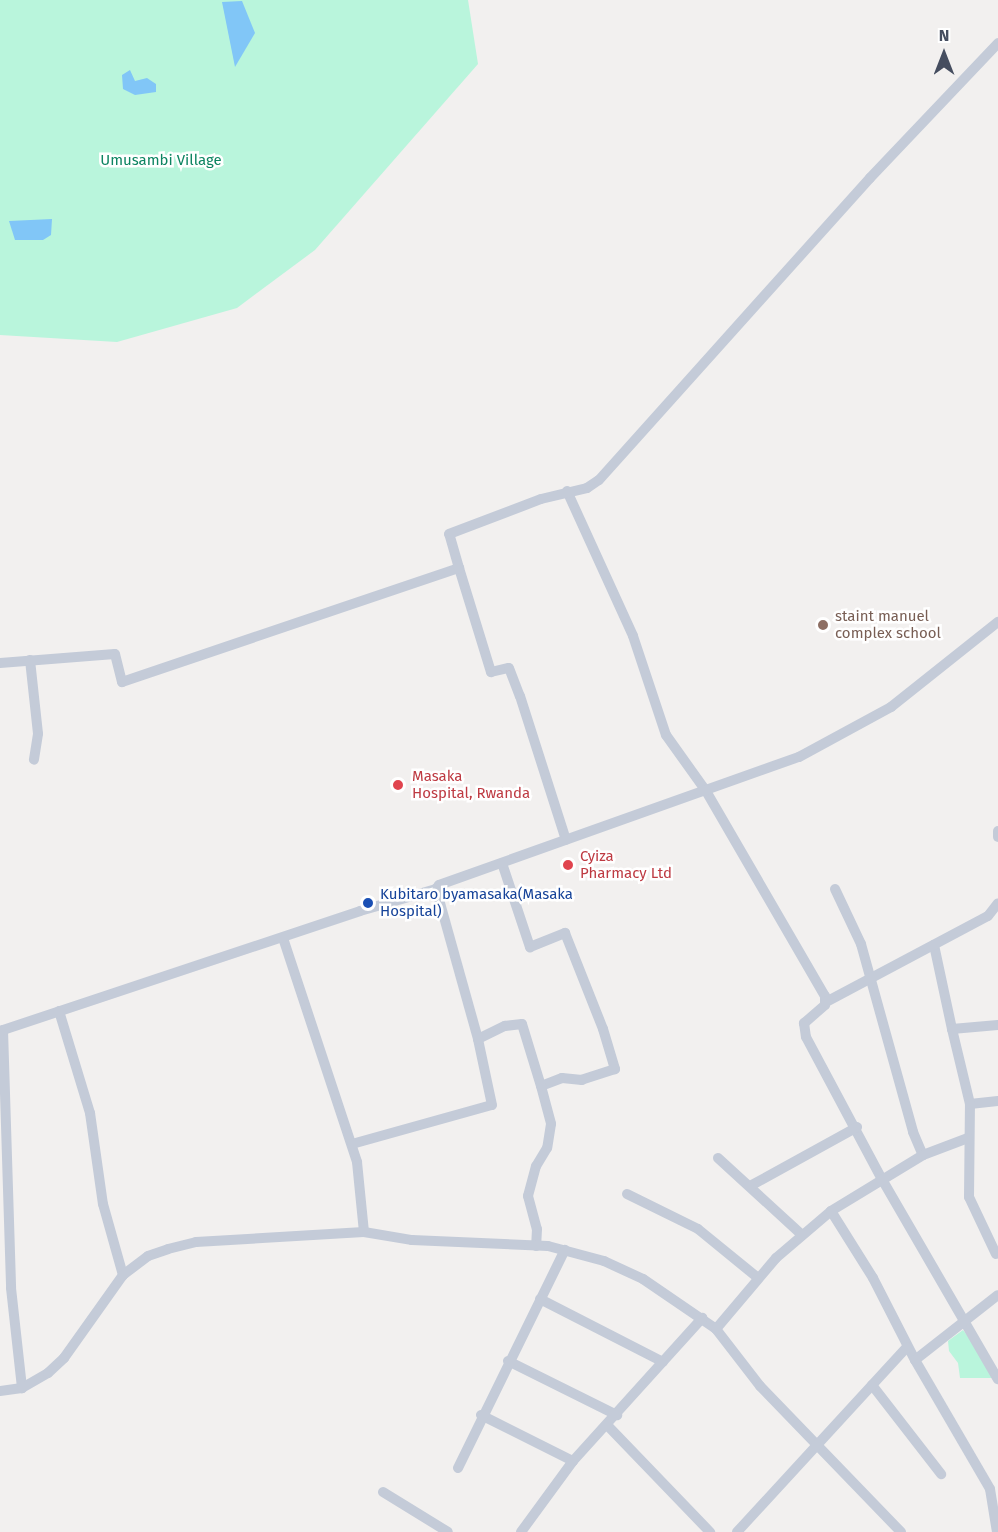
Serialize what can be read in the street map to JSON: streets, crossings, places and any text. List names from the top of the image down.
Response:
{
  "parks": ["Umusambi Village"],
  "places": [
    "staint manuel complex school",
    "Masaka Hospital, Rwanda",
    "Cyiza Pharmacy Ltd",
    "Kubitaro byamasaka(Masaka Hospital)"
  ],
  "north": "top"
}
